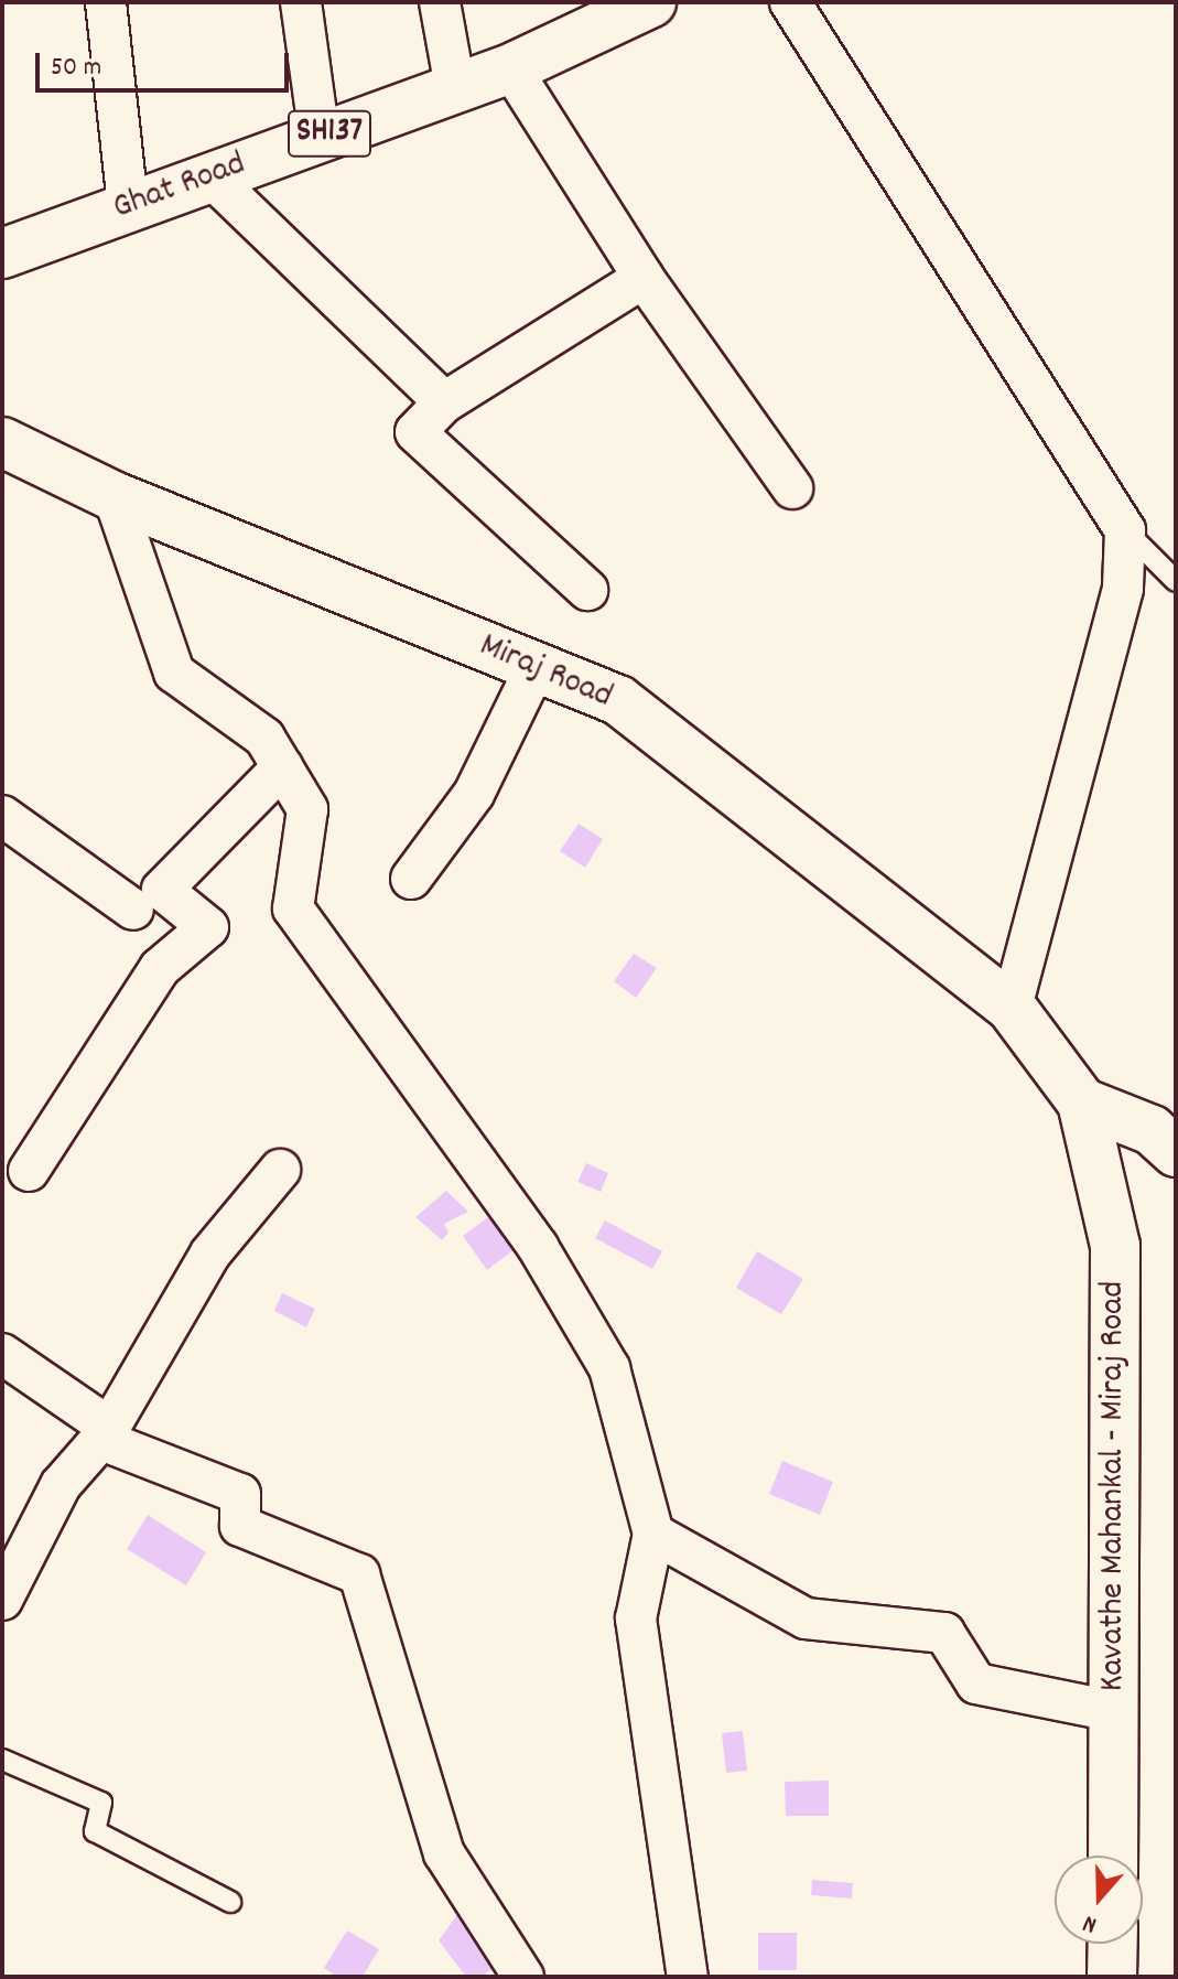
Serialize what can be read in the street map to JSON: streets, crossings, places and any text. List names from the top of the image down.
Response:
{
  "streets": {
    "main road": [
      "SH137",
      "Ghat Road",
      "Miraj Road",
      "Kavathe Mahankal - Miraj Road"
    ]
  },
  "crossings": [
    ["Miraj Road", "Kavathe Mahankal - Miraj Road"]
  ],
  "scale_bar": "50 m",
  "north": "bottom"
}
